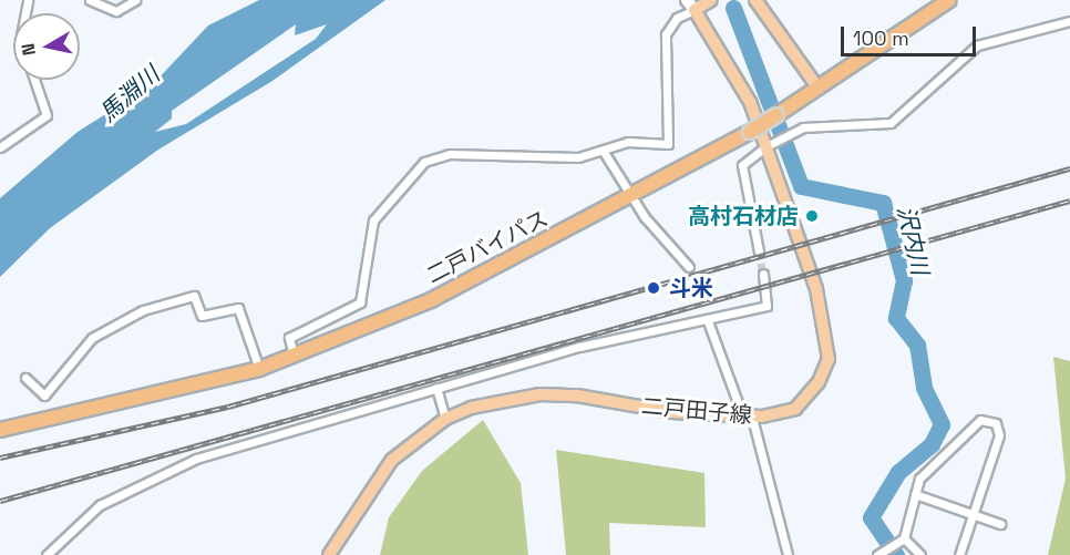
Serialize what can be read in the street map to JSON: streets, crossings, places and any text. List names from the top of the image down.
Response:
{
  "streets": {
    "highway": ["二戸バイパス"],
    "main road": ["二戸田子線"]
  },
  "water": ["馬淵川", "沢内川"],
  "places": ["高村石材店", "斗米"],
  "scale_bar": "100 m",
  "north": "left"
}
